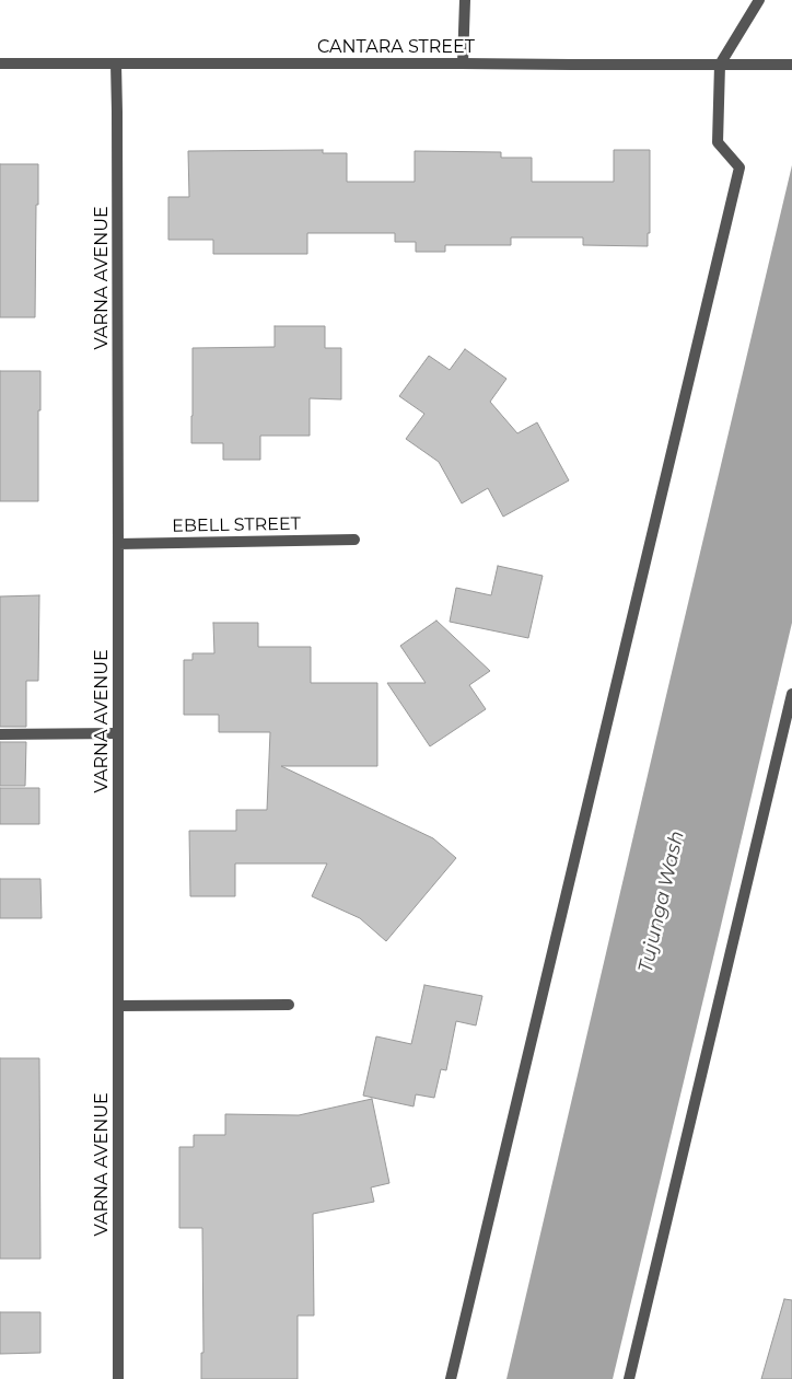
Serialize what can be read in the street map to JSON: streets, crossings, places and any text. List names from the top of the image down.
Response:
{
  "streets": {
    "street": ["CANTARA STREET", "VARNA AVENUE", "EBELL STREET"]
  },
  "crossings": [
    ["CANTARA STREET", "VARNA AVENUE"],
    ["VARNA AVENUE", "EBELL STREET"]
  ],
  "water": ["Tujunga Wash"]
}
